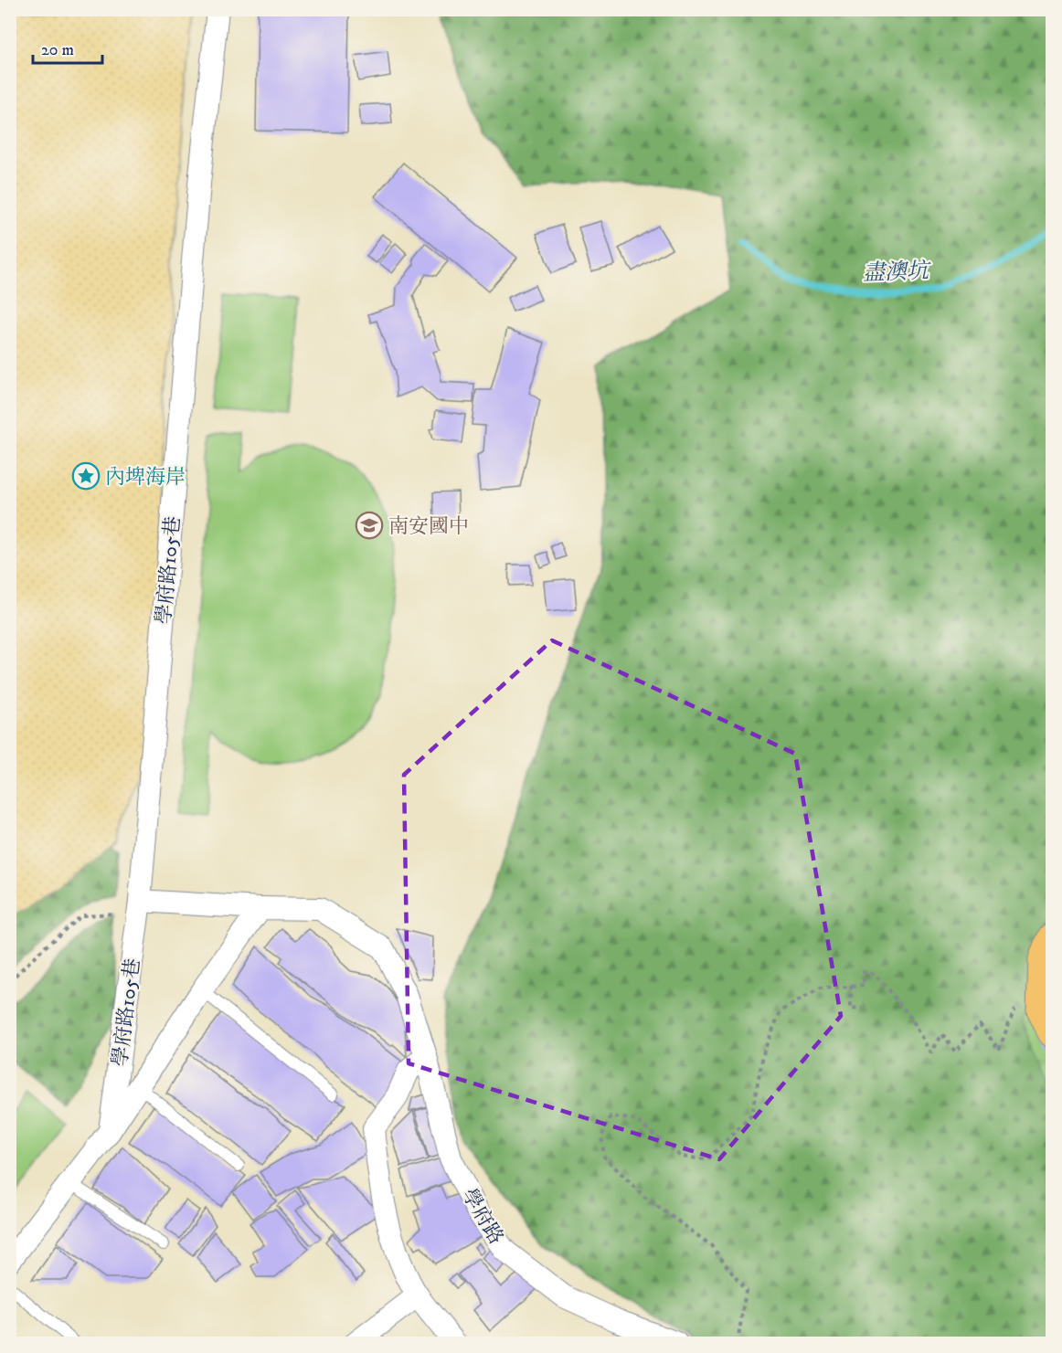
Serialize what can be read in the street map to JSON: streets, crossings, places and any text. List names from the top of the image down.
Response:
{
  "streets": {
    "street": ["學府路105巷", "學府路"]
  },
  "crossings": [
    ["學府路105巷", "學府路"]
  ],
  "water": ["盡澳坑"],
  "places": {
    "place": ["內埤海岸"],
    "school or university": ["南安國中"]
  },
  "scale_bar": "20 m"
}
